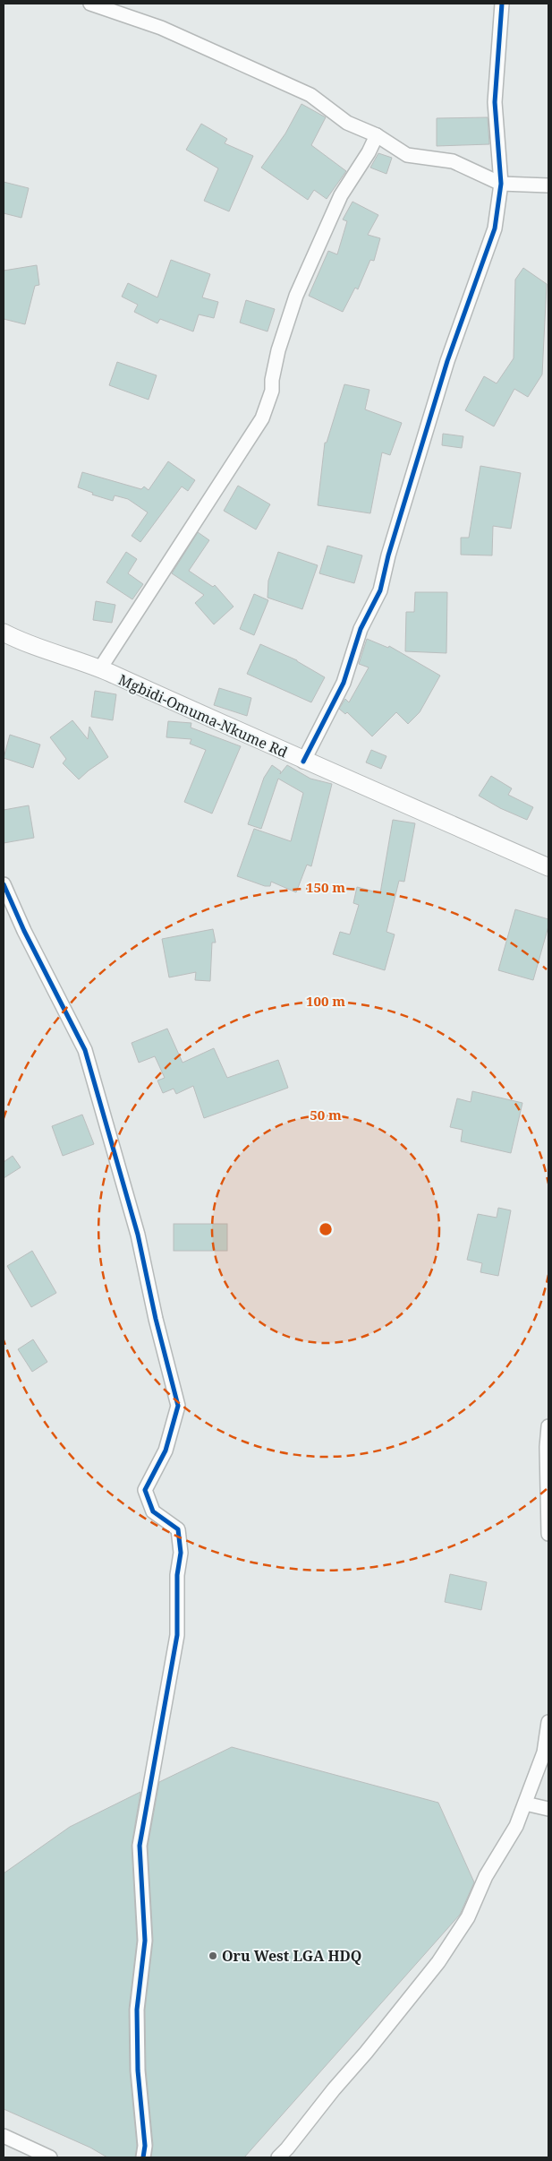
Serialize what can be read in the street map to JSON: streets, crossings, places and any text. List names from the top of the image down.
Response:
{
  "streets": {
    "street": ["Mgbidi-Omuma-Nkume Rd"]
  },
  "places": ["Oru West LGA HDQ"],
  "rings": ["150 m", "100 m", "50 m"]
}
